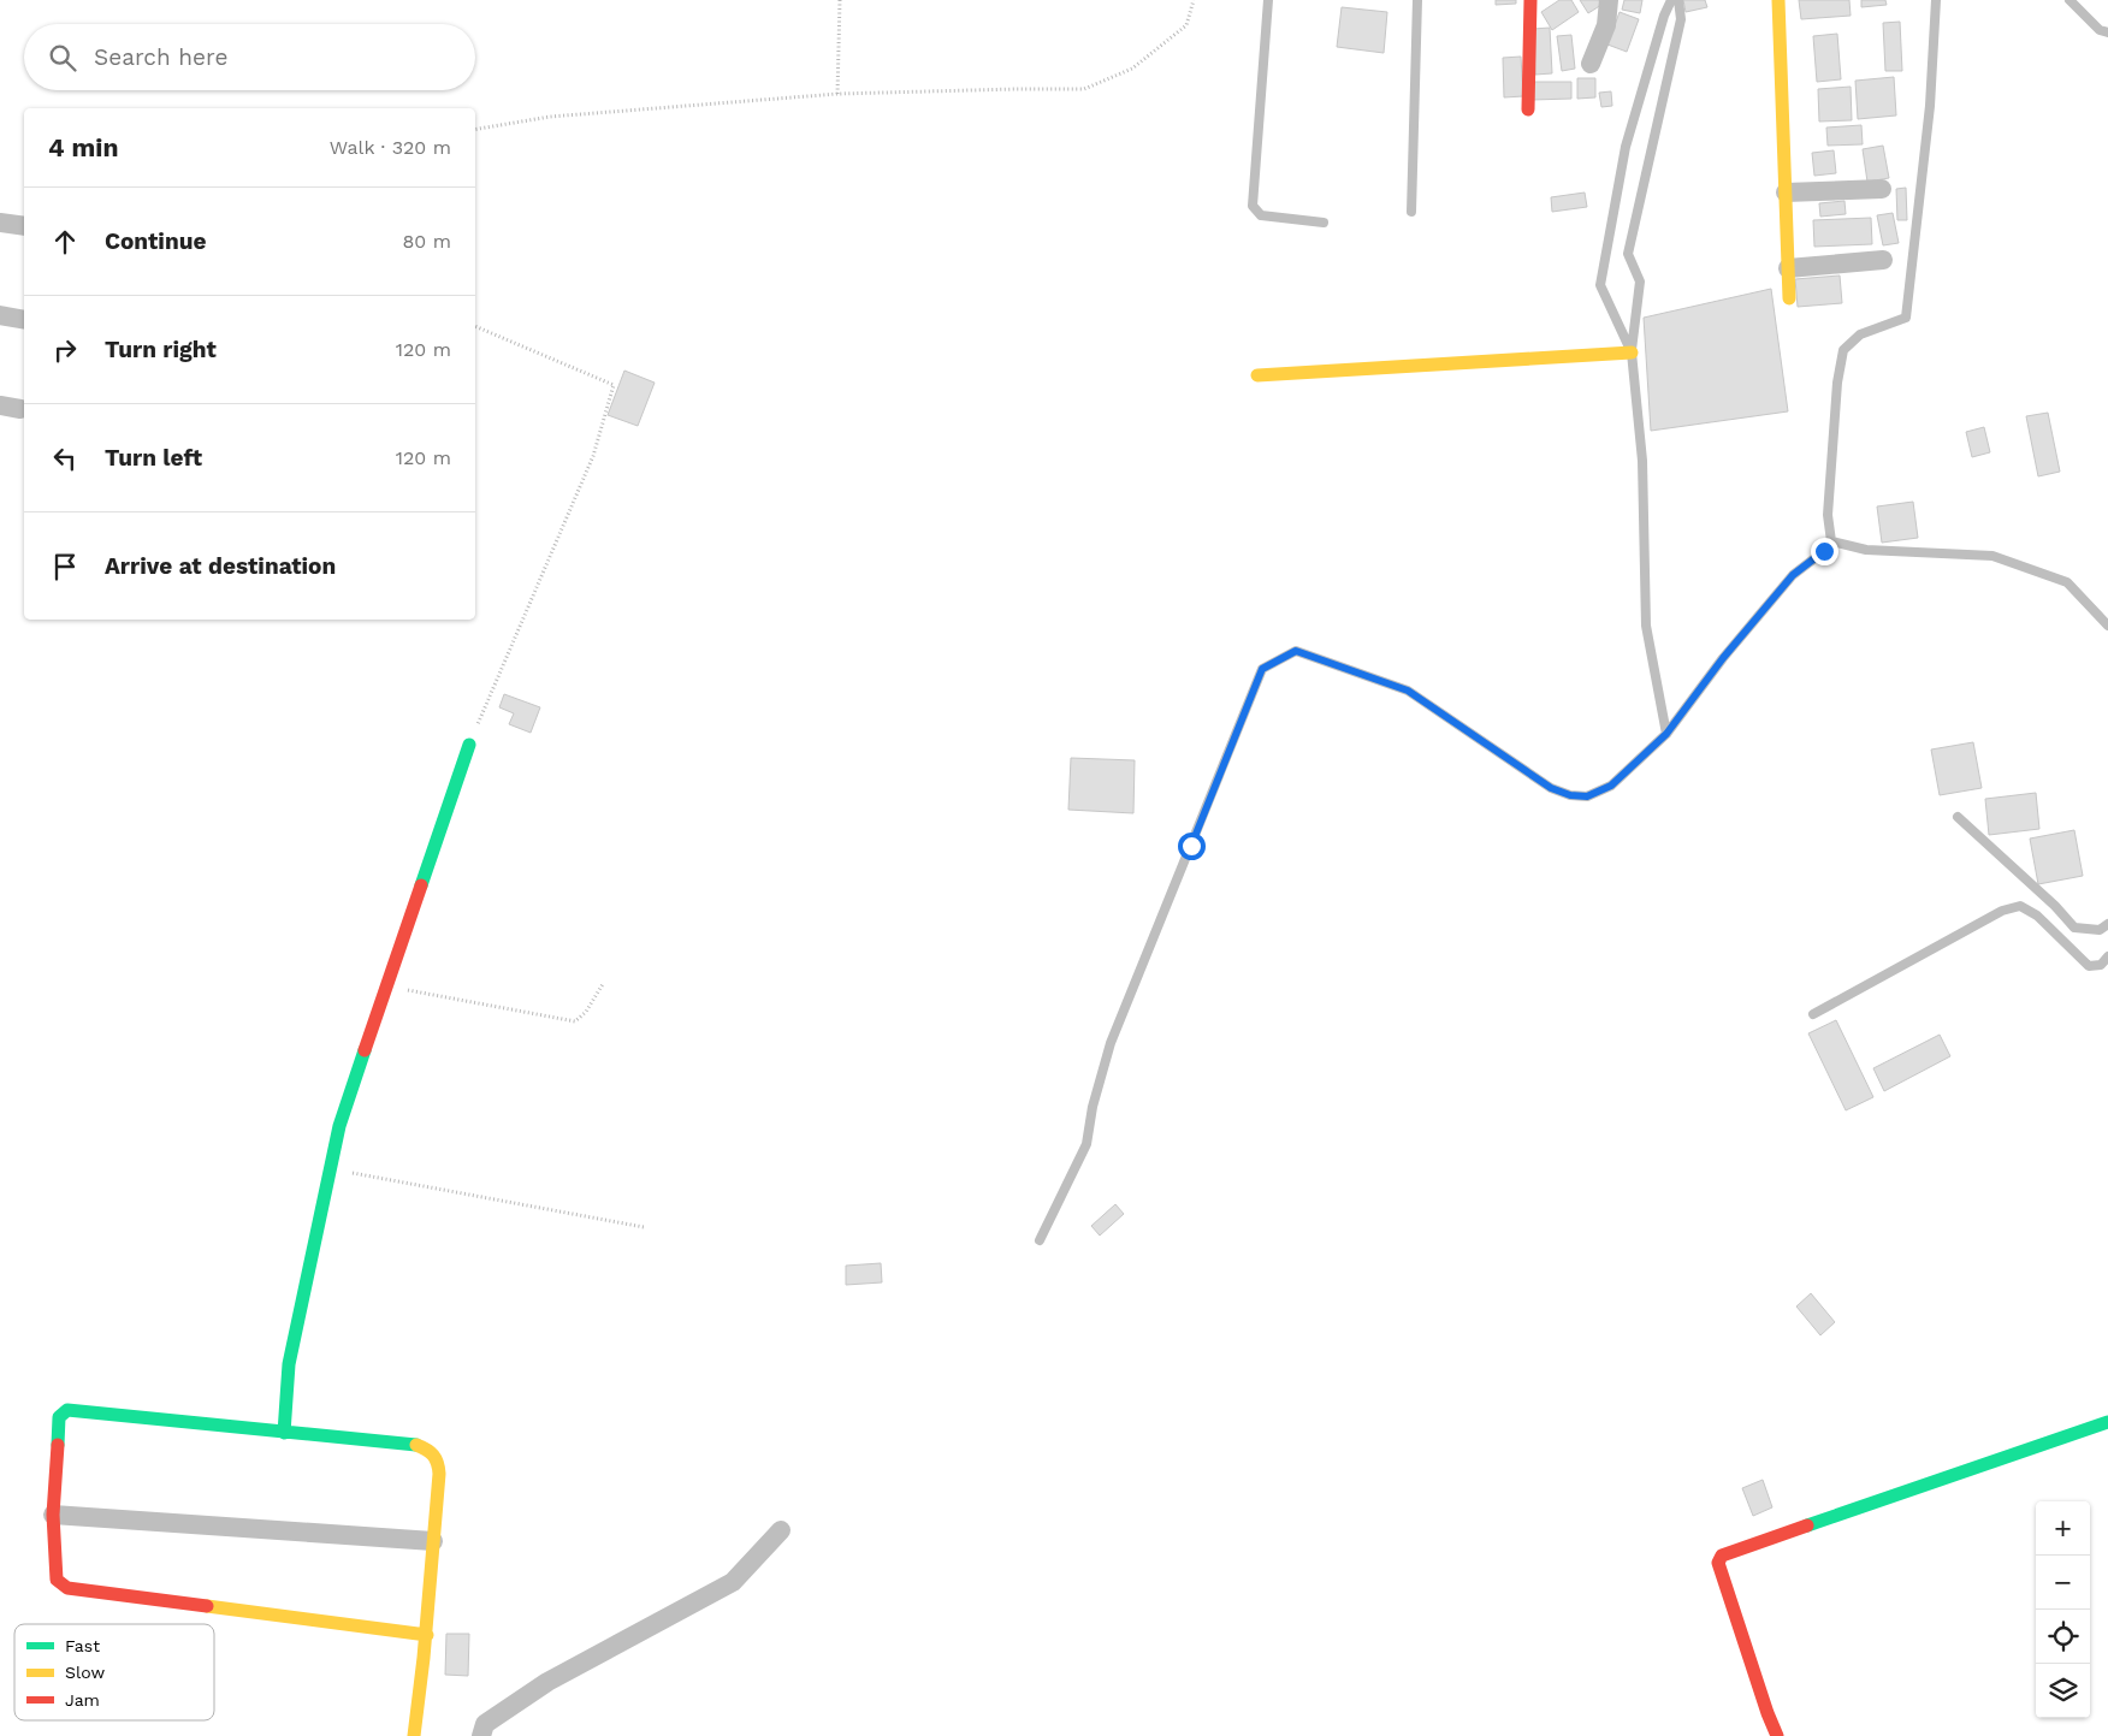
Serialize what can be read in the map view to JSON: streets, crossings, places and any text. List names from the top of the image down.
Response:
{
  "legend": ["Fast", "Slow", "Jam"],
  "page": {
    "search": "Search here",
    "heading": ["4 min", "Walk · 320 m"],
    "list": [
      ["Continue", "80 m"],
      ["Turn right", "120 m"],
      ["Turn left", "120 m"],
      "Arrive at destination"
    ],
    "map_buttons": ["+", "−"]
  }
}
